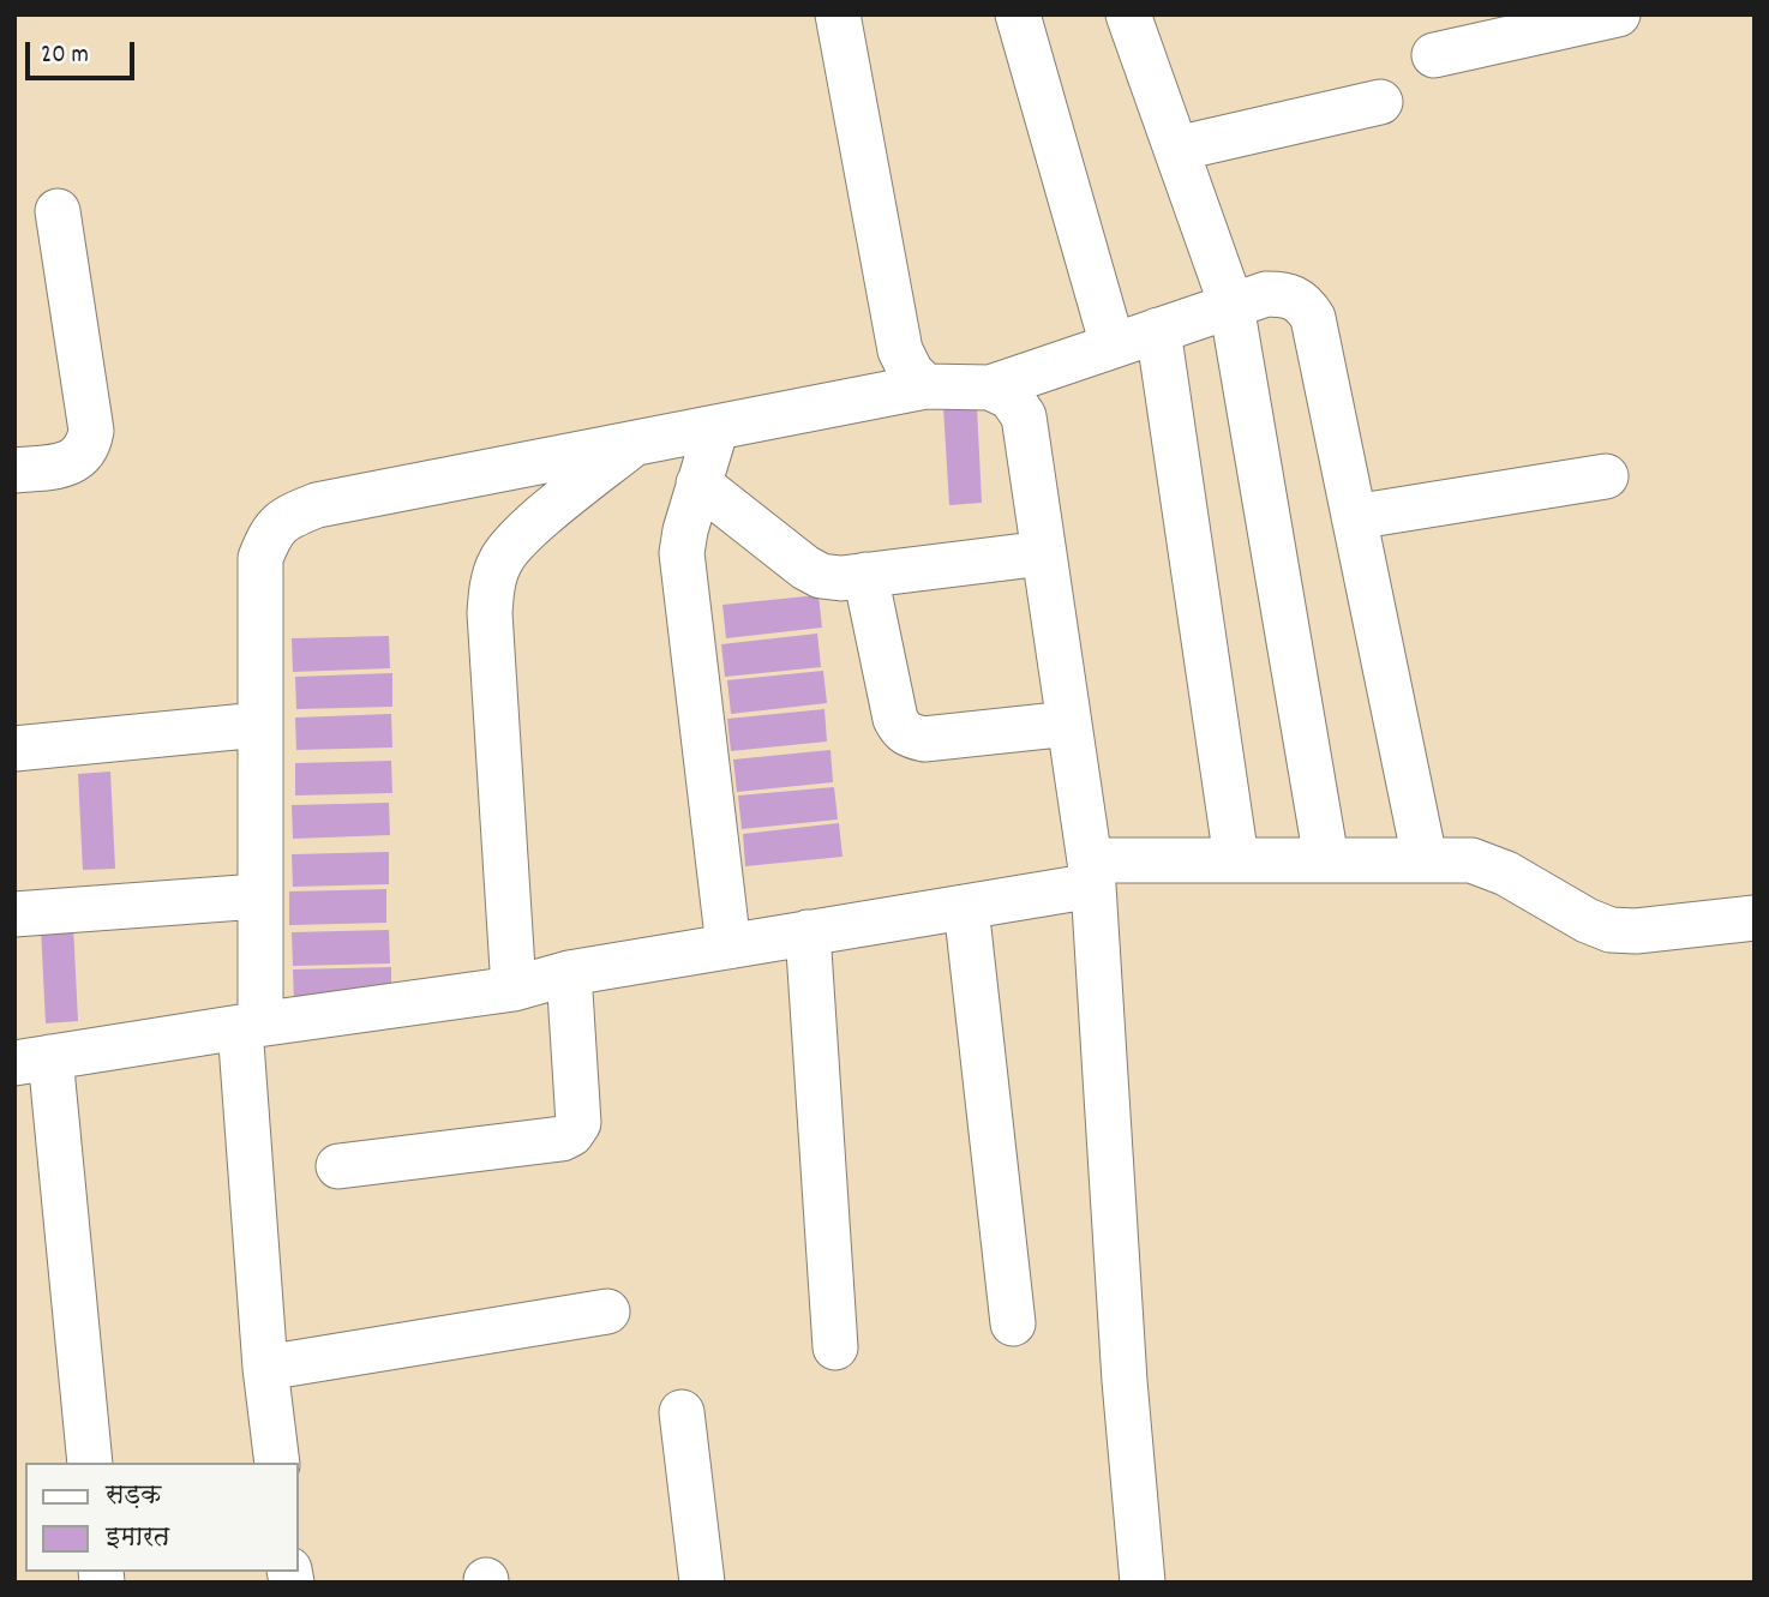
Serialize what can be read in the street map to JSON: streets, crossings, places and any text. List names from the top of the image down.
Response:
{
  "legend": ["सड़क", "इमारत"],
  "scale_bar": "20 m"
}
